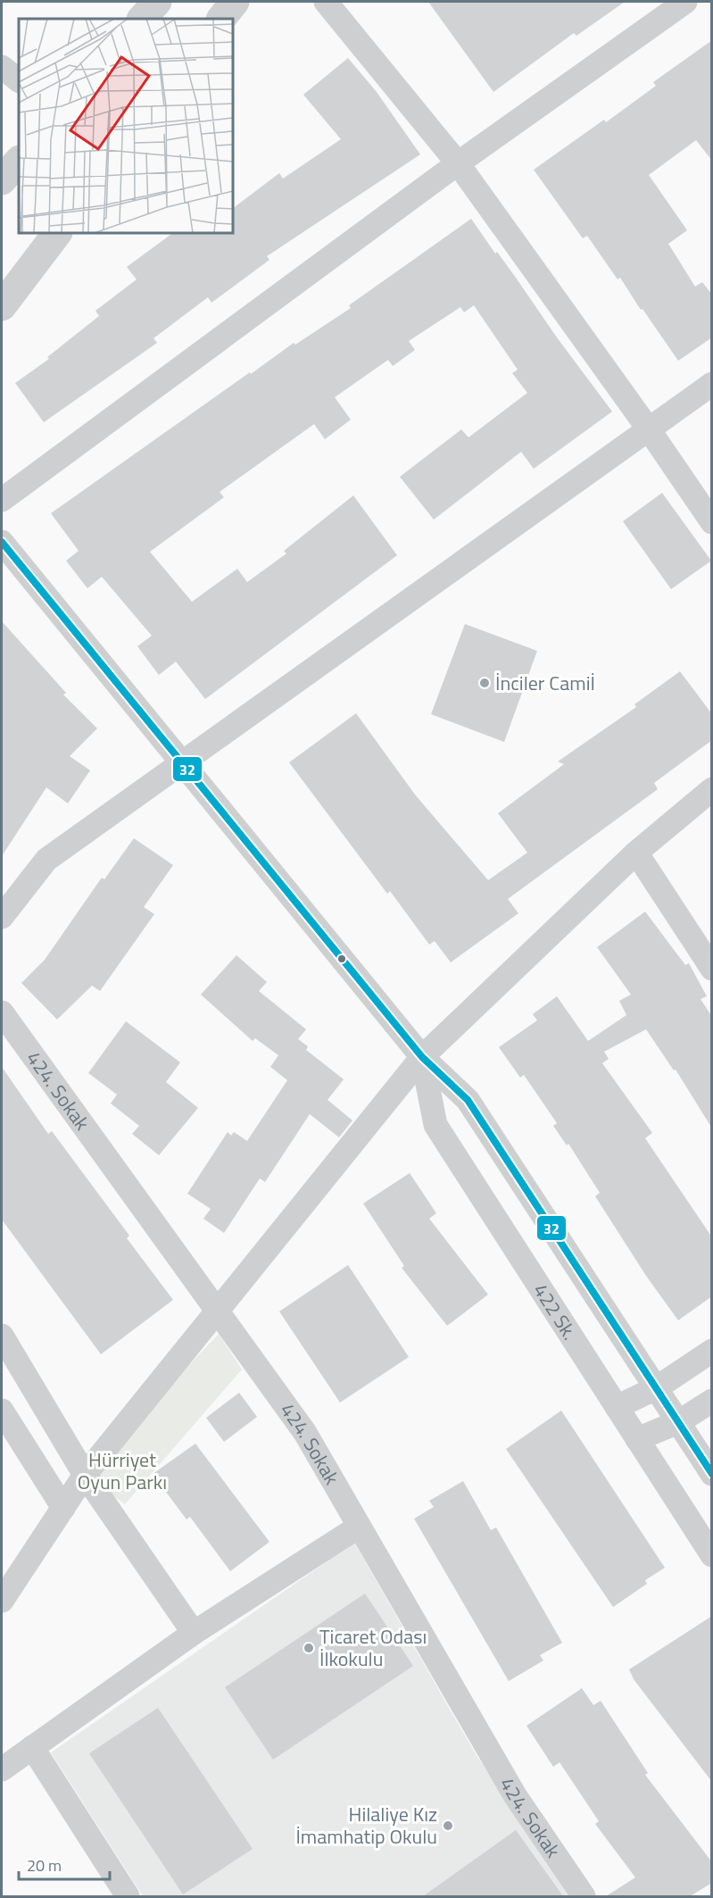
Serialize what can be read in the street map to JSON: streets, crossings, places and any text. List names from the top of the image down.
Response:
{
  "streets": {
    "street": ["424. Sokak", "422 Sk."]
  },
  "parks": ["Hürriyet Oyun Parkı"],
  "places": ["İnciler Camiİ", "Ticaret Odası İlkokulu", "Hilaliye Kız İmamhatip Okulu"],
  "lines": ["transit line 32"],
  "scale_bar": "20 m"
}
